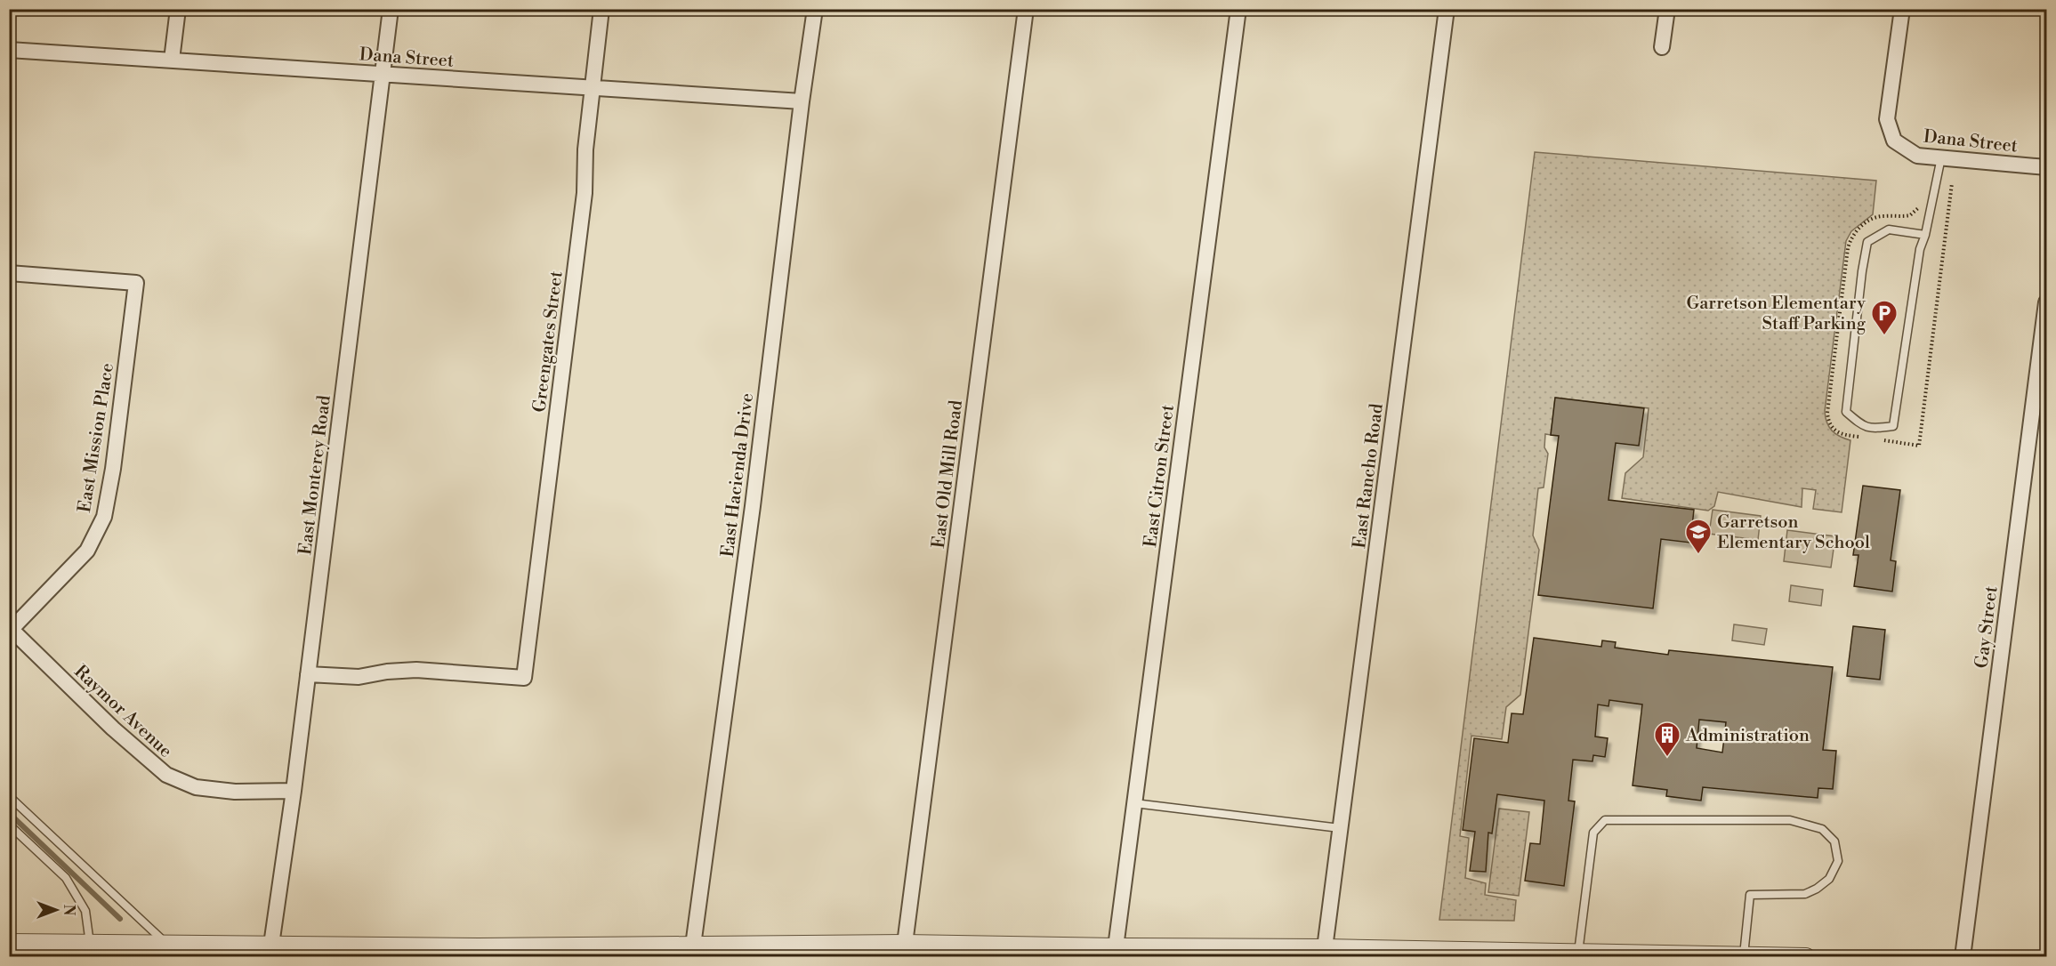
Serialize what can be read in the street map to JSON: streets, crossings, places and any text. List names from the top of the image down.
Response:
{
  "streets": {
    "street": [
      "Dana Street",
      "Greengates Street",
      "East Mission Place",
      "East Old Mill Road",
      "East Monterey Road",
      "East Hacienda Drive",
      "East Citron Street",
      "East Rancho Road",
      "Gay Street",
      "Raymor Avenue"
    ]
  },
  "crossings": [
    ["Dana Street", "Greengates Street"],
    ["Dana Street", "East Monterey Road"],
    ["Dana Street", "East Hacienda Drive"],
    ["Greengates Street", "East Monterey Road"],
    ["East Mission Place", "Raymor Avenue"],
    ["East Monterey Road", "Raymor Avenue"]
  ],
  "places": {
    "parking": ["Garretson Elementary Staff Parking"],
    "school or university": ["Garretson Elementary School"],
    "building": ["Administration"]
  },
  "north": "right"
}
